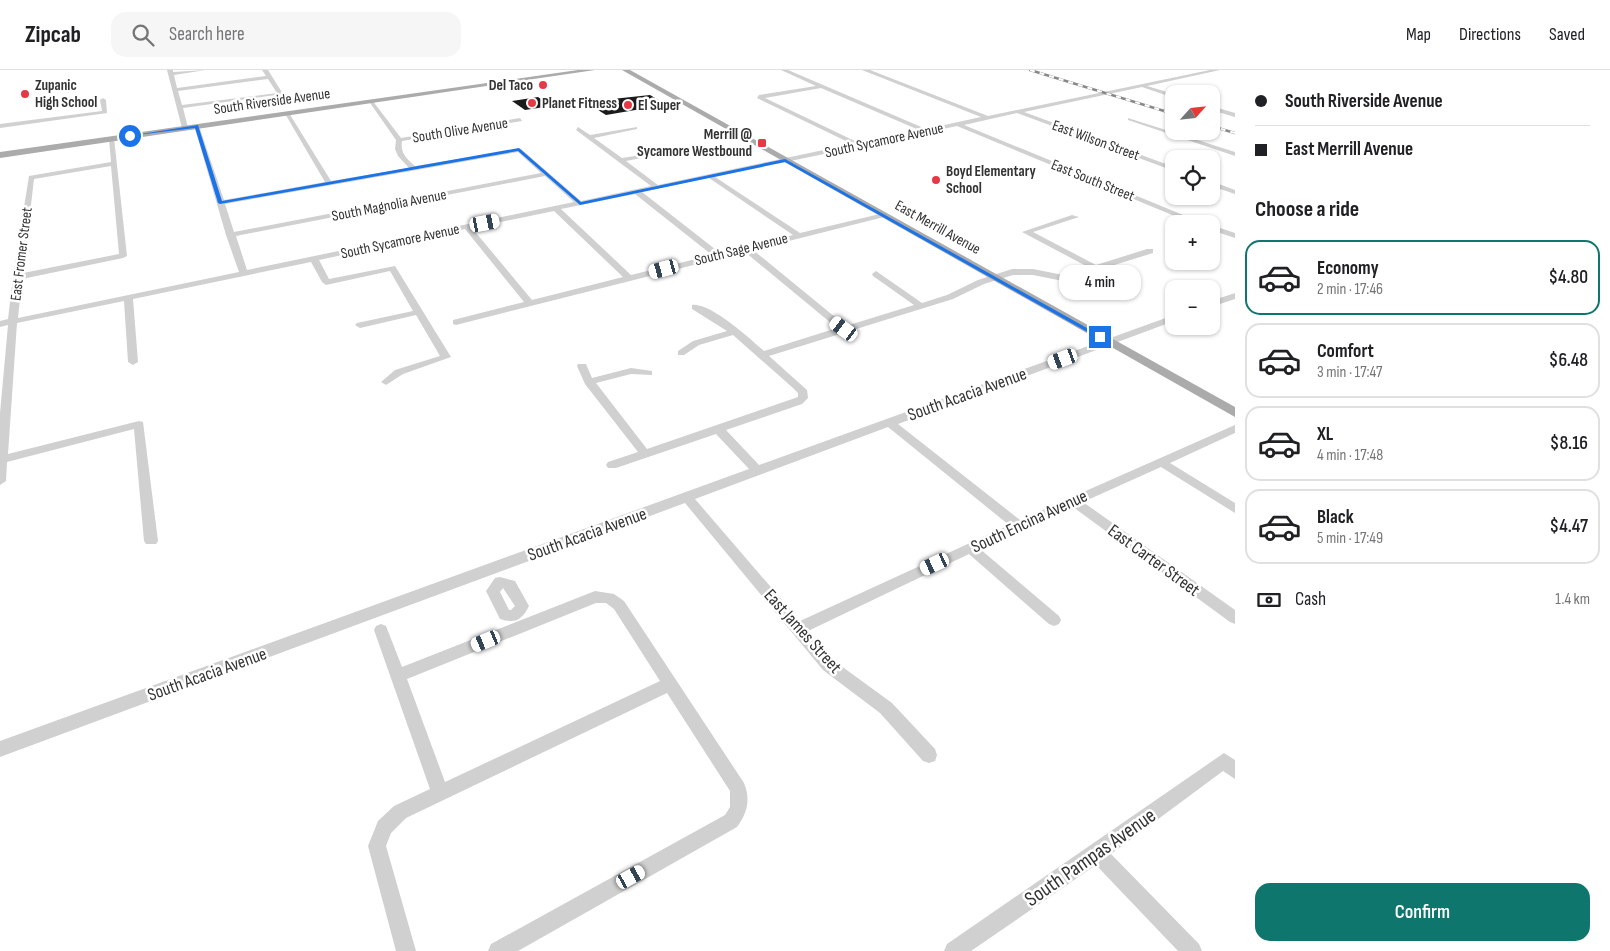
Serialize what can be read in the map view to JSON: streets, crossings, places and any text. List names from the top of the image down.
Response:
{
  "streets": {
    "main road": ["South Riverside Avenue", "East Merrill Avenue"],
    "street": [
      "South Olive Avenue",
      "South Sycamore Avenue",
      "East Wilson Street",
      "East South Street",
      "South Magnolia Avenue",
      "South Sage Avenue",
      "East Fromer Street",
      "South Acacia Avenue",
      "South Encina Avenue",
      "East Carter Street",
      "East James Street",
      "South Pampas Avenue"
    ]
  },
  "crossings": [
    ["South Sycamore Avenue", "East Wilson Street"],
    ["South Sycamore Avenue", "East South Street"],
    ["South Sycamore Avenue", "East Merrill Avenue"],
    ["South Sycamore Avenue", "East Fromer Street"],
    ["East Merrill Avenue", "South Sage Avenue"],
    ["East Merrill Avenue", "South Acacia Avenue"],
    ["South Acacia Avenue", "East James Street"],
    ["South Encina Avenue", "East Carter Street"],
    ["South Encina Avenue", "East James Street"]
  ],
  "places": {
    "other": [
      "Del Taco",
      "Zupanic High School",
      "Planet Fitness",
      "El Super",
      "Boyd Elementary School"
    ],
    "transit": ["Merrill @ Sycamore Westbound"]
  },
  "north": "top right",
  "page": {
    "header": "Zipcab",
    "search": "Search here",
    "nav": ["Map", "Directions", "Saved"],
    "banner": ["South Riverside Avenue", "East Merrill Avenue"],
    "map_buttons": ["+", "−"],
    "heading": "Choose a ride",
    "list": [
      {
        "name": "Economy",
        "note": "2 min · 17:46",
        "value": "$4.80"
      },
      {
        "name": "Comfort",
        "note": "3 min · 17:47",
        "value": "$6.48"
      },
      {
        "name": "XL",
        "note": "4 min · 17:48",
        "value": "$8.16"
      },
      {
        "name": "Black",
        "note": "5 min · 17:49",
        "value": "$4.47"
      }
    ],
    "bubble": "4 min",
    "pay": ["Cash", "1.4 km"],
    "buttons": "Confirm"
  }
}
